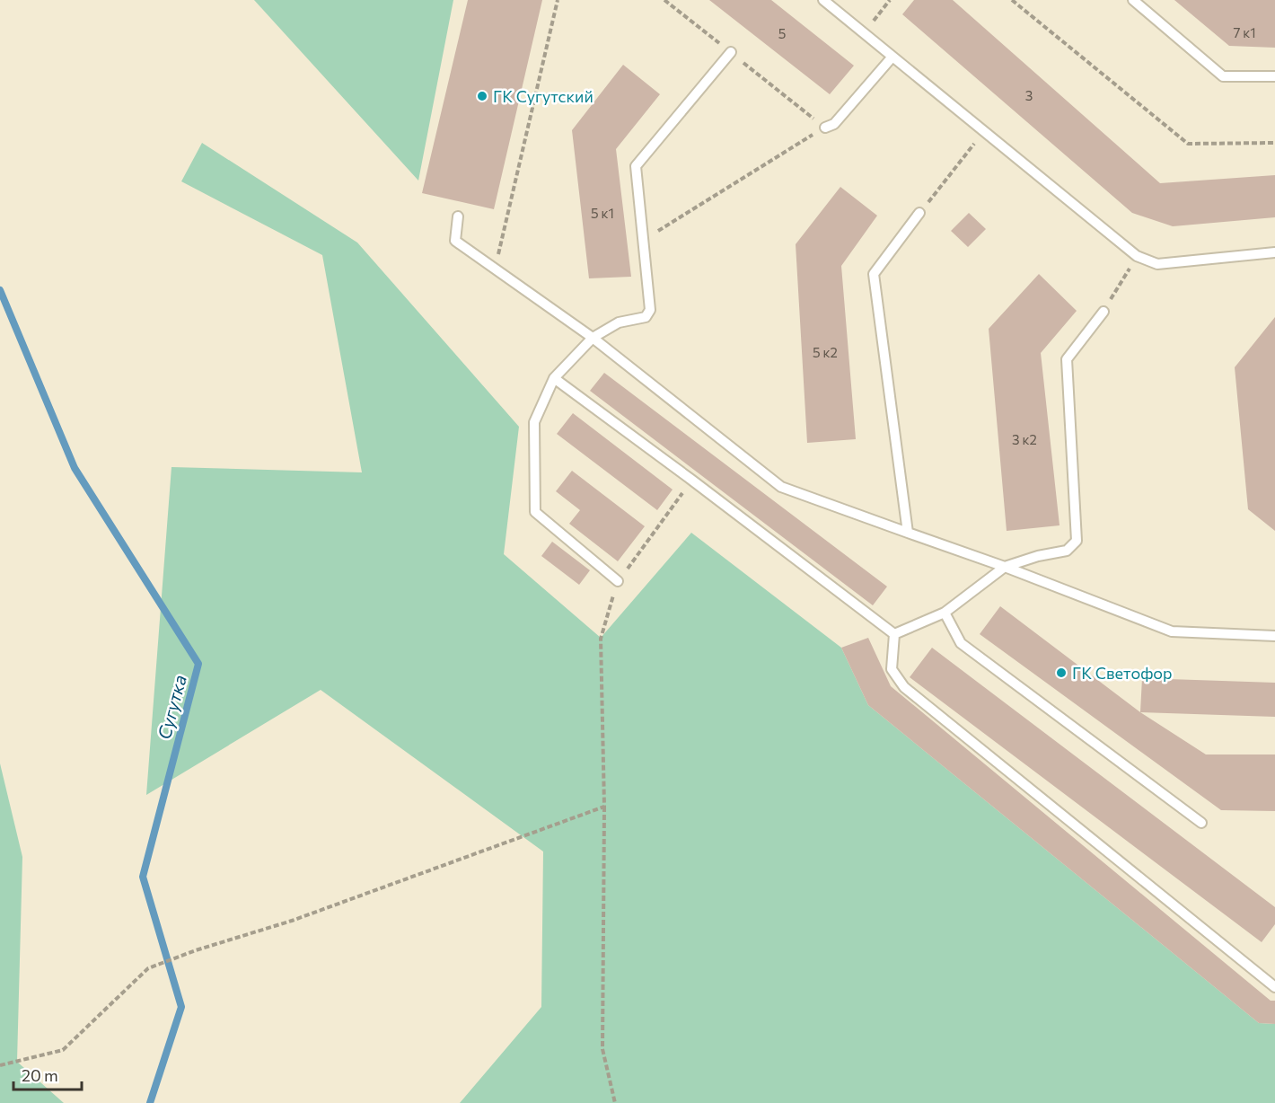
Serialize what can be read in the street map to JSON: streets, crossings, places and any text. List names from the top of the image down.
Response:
{
  "water": ["Сугутка"],
  "places": ["ГК Сугутский", "ГК Светофор"],
  "house_numbers": [
    "7 к1",
    "5",
    "3",
    "5 к1",
    "5 к2",
    "3 к2"
  ],
  "scale_bar": "20 m"
}
